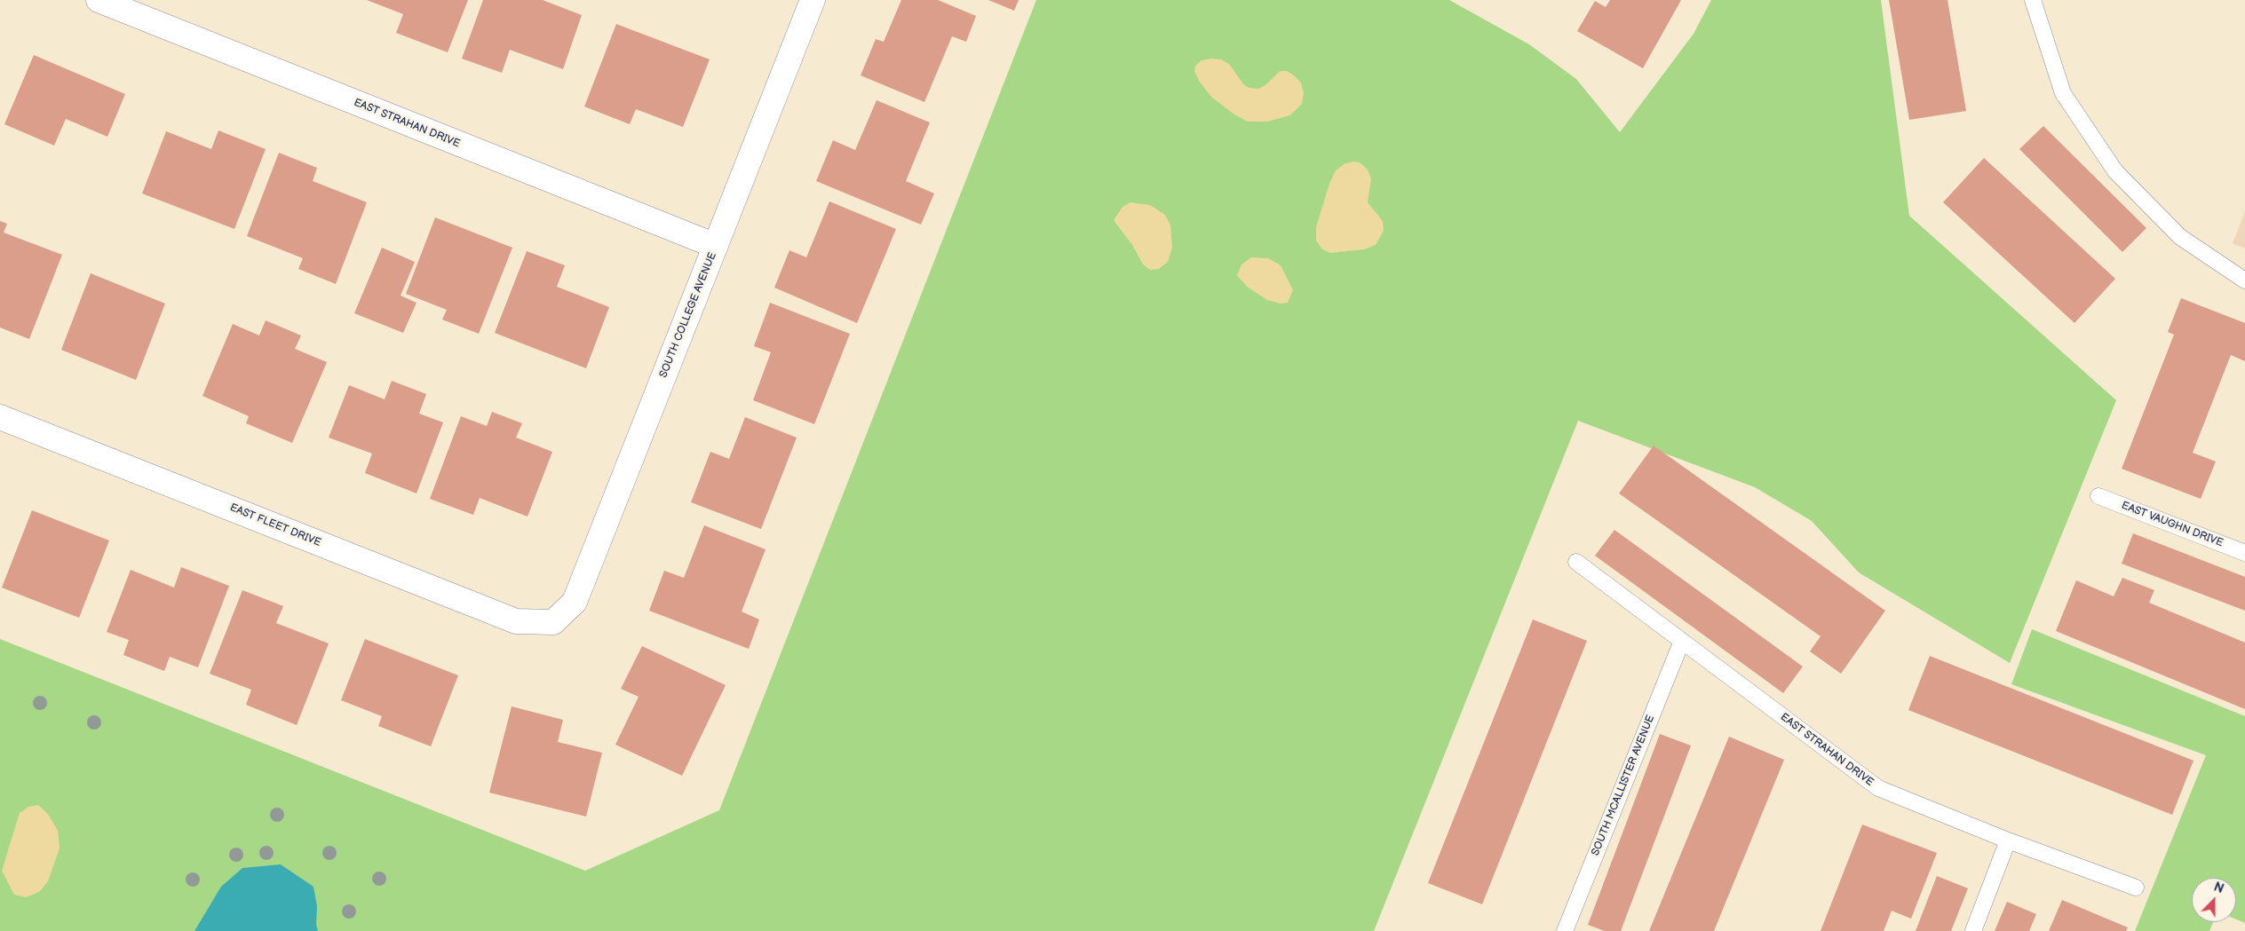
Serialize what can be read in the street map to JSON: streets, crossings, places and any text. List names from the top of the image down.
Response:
{
  "streets": {
    "street": ["EAST STRAHAN DRIVE", "SOUTH COLLEGE AVENUE", "EAST FLEET DRIVE"],
    "lane": ["EAST VAUGHN DRIVE", "SOUTH MCALLISTER AVENUE"]
  },
  "crossings": [
    ["EAST STRAHAN DRIVE", "SOUTH COLLEGE AVENUE"],
    ["EAST STRAHAN DRIVE", "SOUTH MCALLISTER AVENUE"],
    ["SOUTH COLLEGE AVENUE", "EAST FLEET DRIVE"]
  ],
  "north": "top"
}
